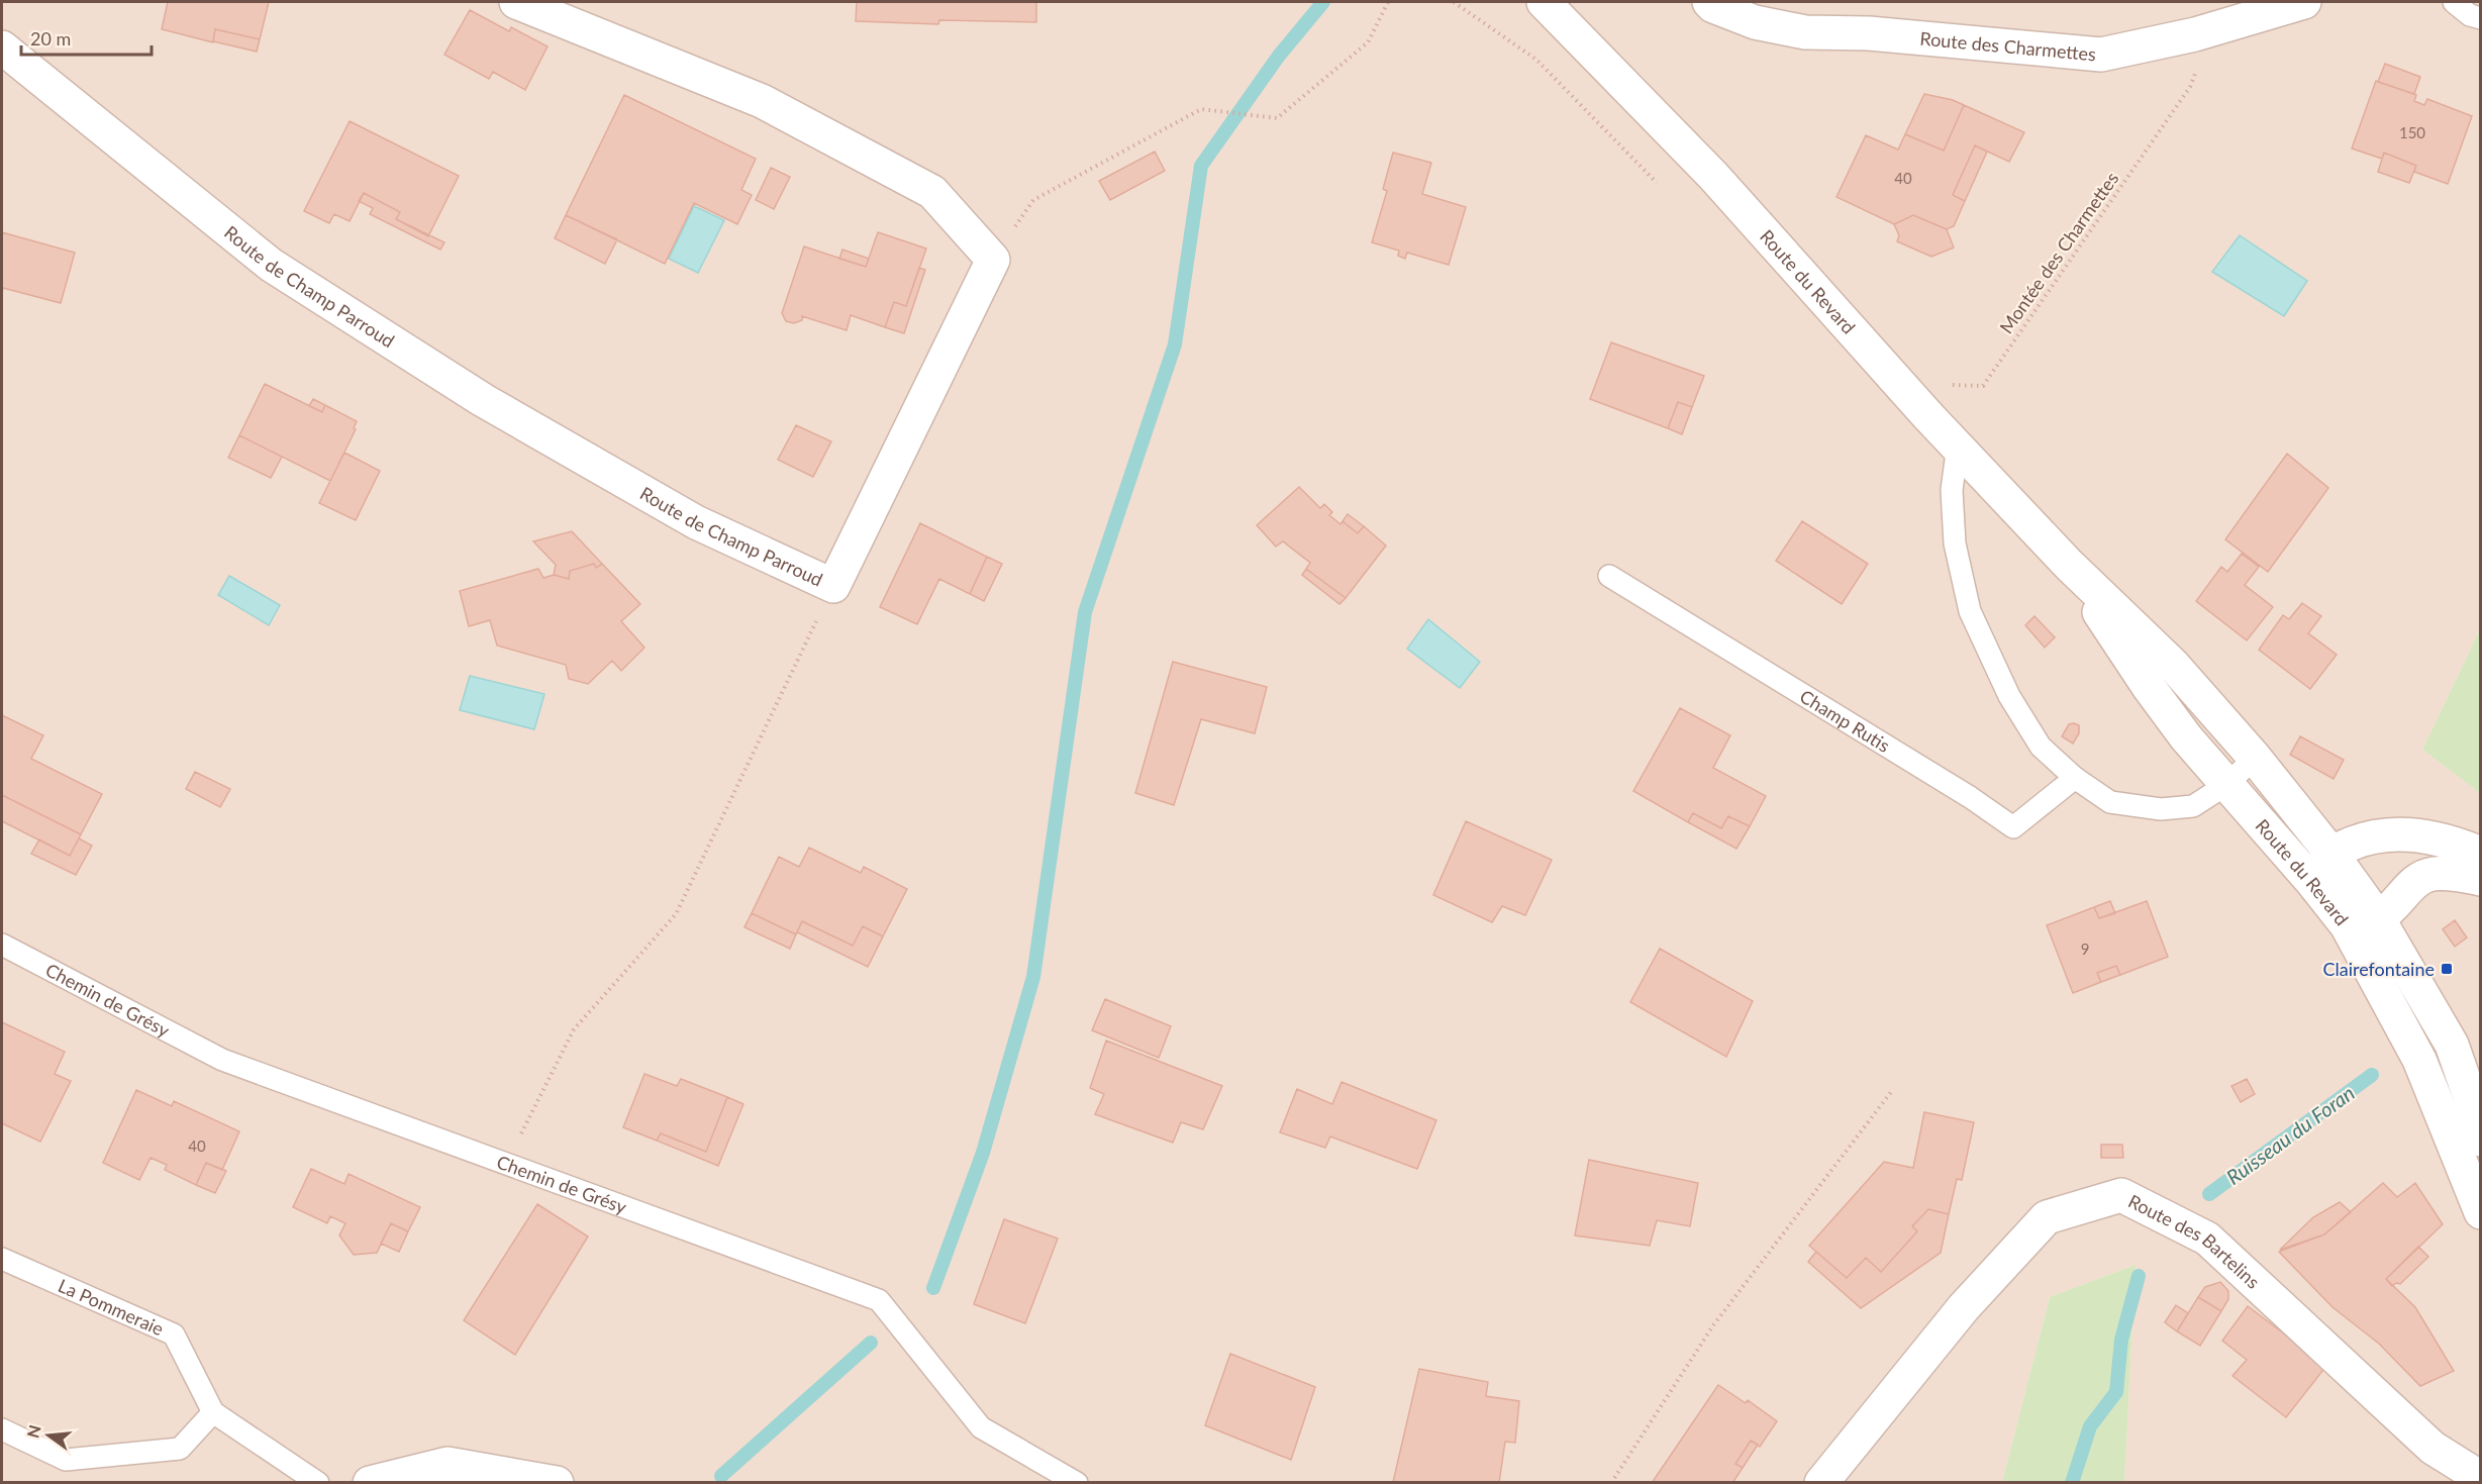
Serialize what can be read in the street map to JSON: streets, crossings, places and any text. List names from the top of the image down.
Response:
{
  "streets": {
    "street": [
      "Route des Charmettes",
      "Route du Revard",
      "Route de Champ Parroud",
      "Route des Bartelins"
    ],
    "lane": ["Champ Rutis", "Chemin de Grésy", "La Pommeraie"],
    "path": ["Montée des Charmettes"]
  },
  "crossings": [
    ["Montée des Charmettes", "Route du Revard"]
  ],
  "water": ["Ruisseau du Foran"],
  "places": {
    "transit": ["Clairefontaine"]
  },
  "house_numbers": [
    "150",
    "40",
    "9",
    "40"
  ],
  "scale_bar": "20 m",
  "north": "left"
}
